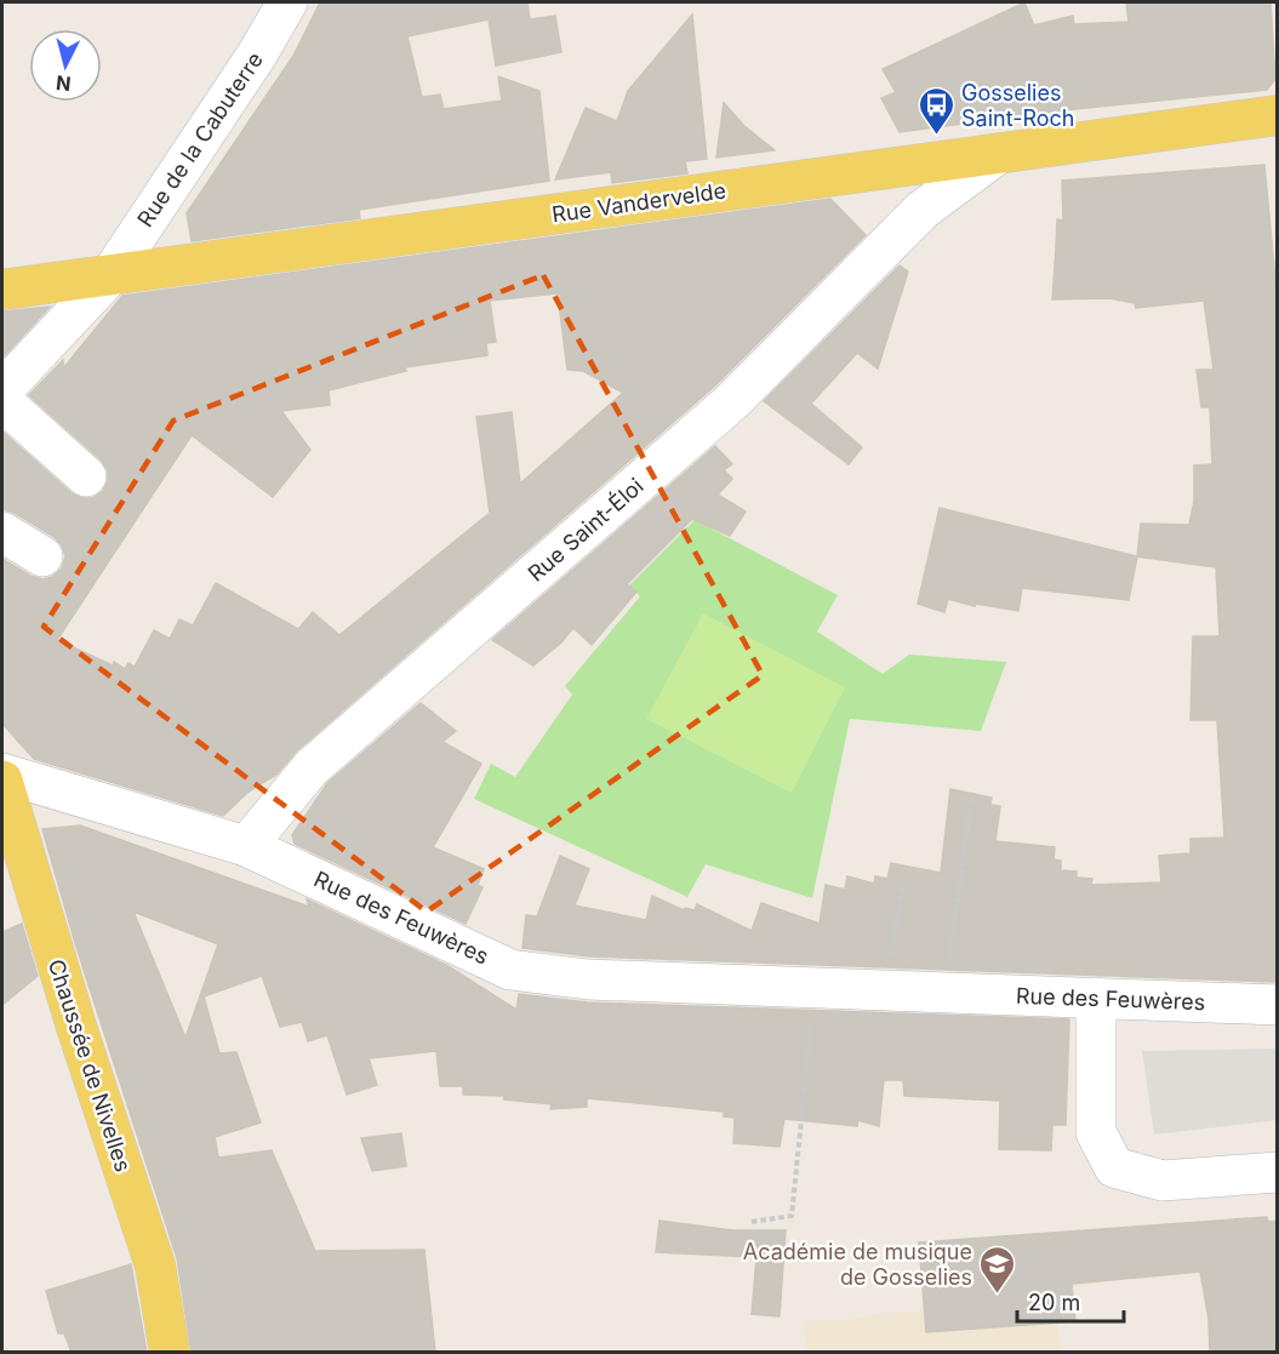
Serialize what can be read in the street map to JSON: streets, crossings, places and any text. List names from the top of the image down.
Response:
{
  "streets": {
    "main road": ["Rue Vandervelde", "Chaussée de Nivelles"],
    "street": ["Rue de la Cabuterre", "Rue Saint-Éloi", "Rue des Feuwères"]
  },
  "crossings": [
    ["Rue de la Cabuterre", "Rue Vandervelde"],
    ["Rue Vandervelde", "Rue Saint-Éloi"],
    ["Rue Saint-Éloi", "Rue des Feuwères"]
  ],
  "places": {
    "bus stop": ["Gosselies Saint-Roch"],
    "school or university": ["Académie de musique de Gosselies"]
  },
  "scale_bar": "20 m",
  "north": "bottom"
}
